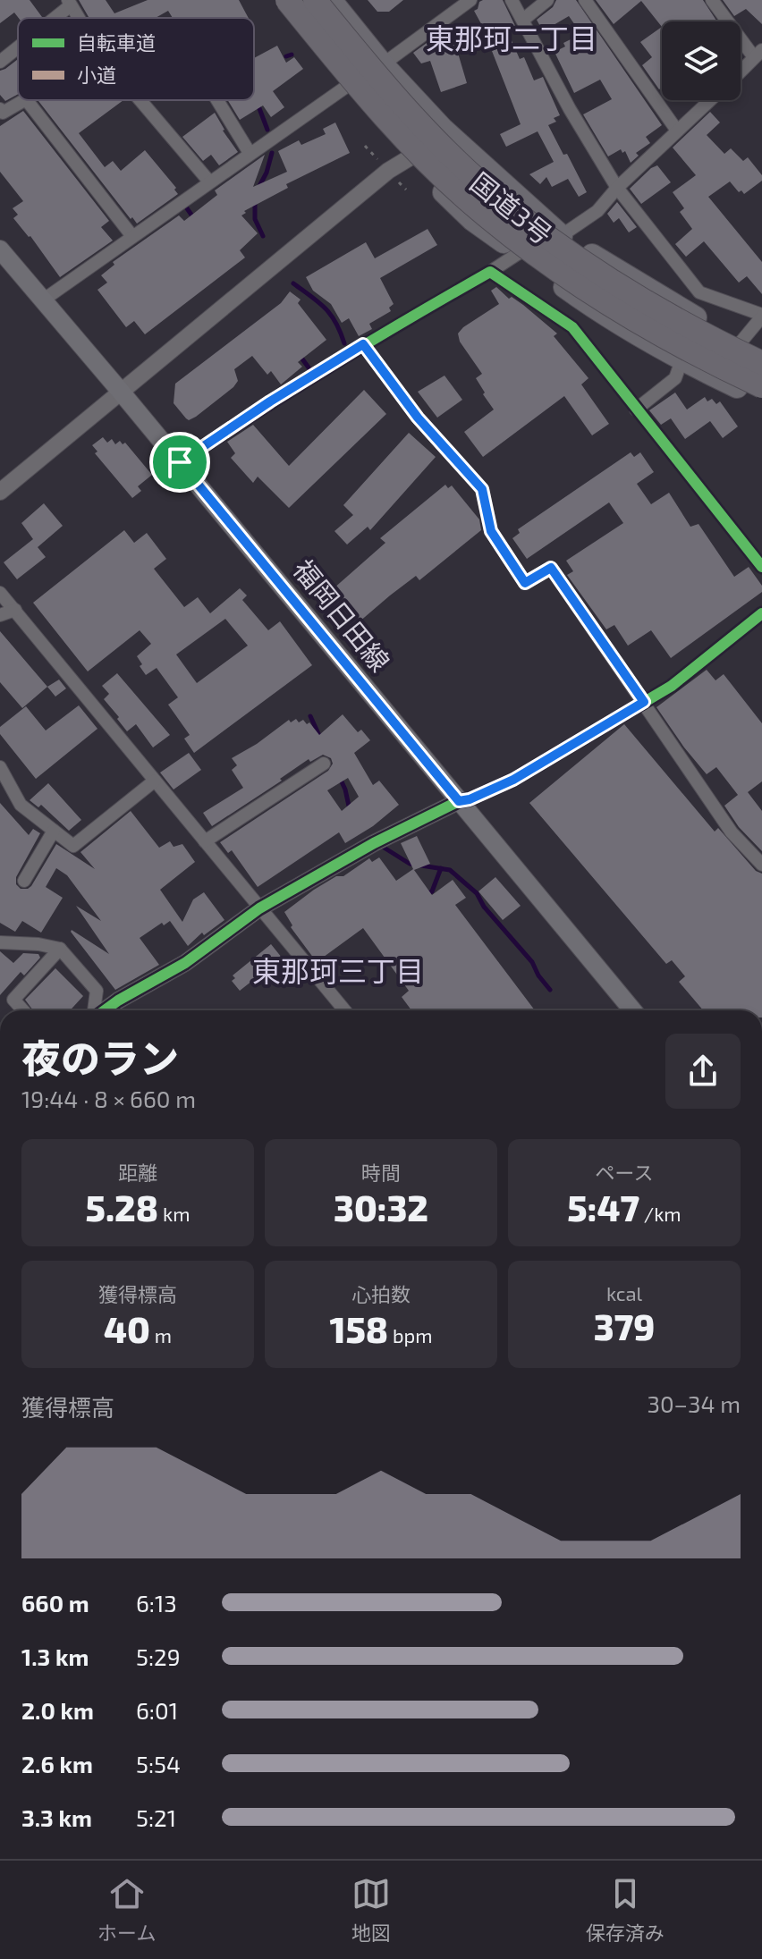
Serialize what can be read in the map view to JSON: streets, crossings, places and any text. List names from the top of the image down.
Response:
{
  "streets": {
    "highway": ["国道3号"],
    "main road": ["福岡日田線"]
  },
  "districts": ["東那珂二丁目", "東那珂三丁目"],
  "legend": ["自転車道", "小道"],
  "page": {
    "heading": ["夜のラン", "19:44 · 8 × 660 m"],
    "stats": [
      ["距離", "5.28 km"],
      ["時間", "30:32"],
      ["ペース", "5:47 /km"],
      ["獲得標高", "40 m"],
      ["心拍数", "158 bpm"],
      ["kcal", "379"]
    ],
    "chart": ["獲得標高", "30–34 m"],
    "list": [
      {
        "name": "660 m",
        "note": "6:13"
      },
      {
        "name": "1.3 km",
        "note": "5:29"
      },
      {
        "name": "2.0 km",
        "note": "6:01"
      },
      {
        "name": "2.6 km",
        "note": "5:54"
      },
      {
        "name": "3.3 km",
        "note": "5:21"
      }
    ],
    "tabs": ["ホーム", "地図", "保存済み"]
  }
}
